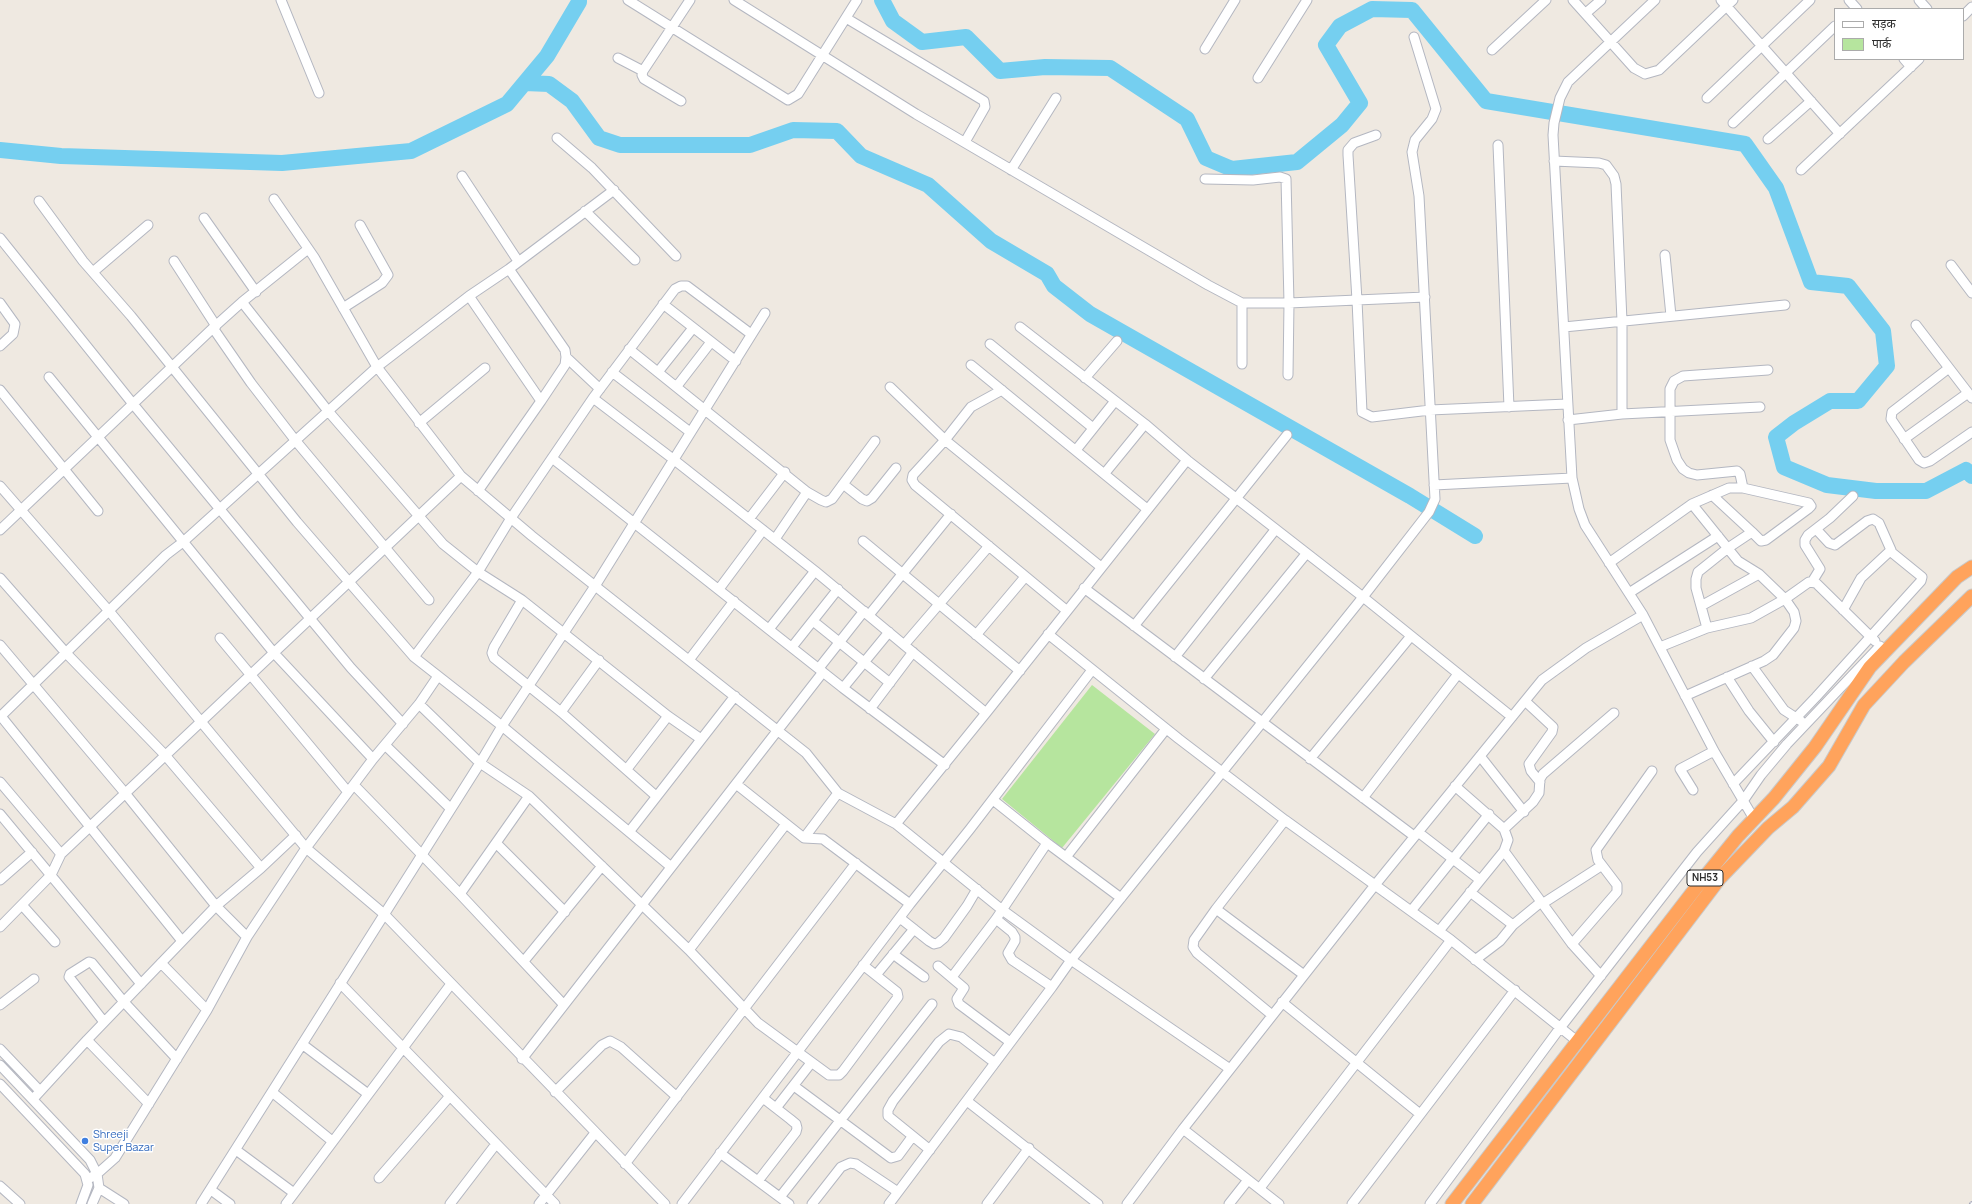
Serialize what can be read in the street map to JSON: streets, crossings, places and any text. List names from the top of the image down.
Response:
{
  "streets": {
    "highway": ["NH53"]
  },
  "places": ["Shreeji Super Bazar"],
  "legend": ["सड़क", "पार्क"]
}
